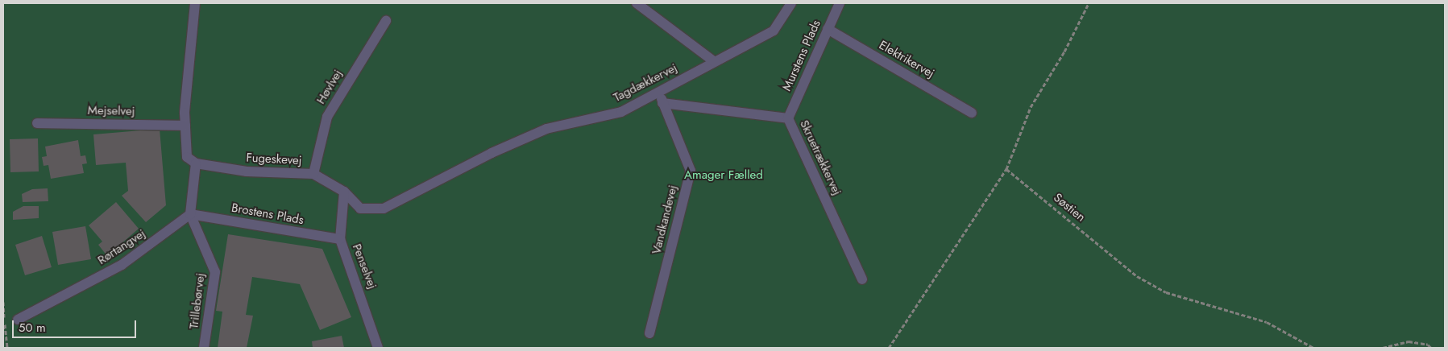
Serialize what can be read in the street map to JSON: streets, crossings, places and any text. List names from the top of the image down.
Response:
{
  "streets": {
    "street": [
      "Murstens Plads",
      "Elektrikervej",
      "Tagdækkervej",
      "Høvlvej",
      "Mejselvej",
      "Skruetrækkervej",
      "Fugeskevej",
      "Brostens Plads",
      "Vandkandevej",
      "Rørtangvej",
      "Penselvej",
      "Trillebørvej"
    ],
    "path": ["Søstien"]
  },
  "crossings": [
    ["Murstens Plads", "Elektrikervej"],
    ["Murstens Plads", "Skruetrækkervej"],
    ["Tagdækkervej", "Fugeskevej"],
    ["Tagdækkervej", "Vandkandevej"],
    ["Høvlvej", "Fugeskevej"],
    ["Skruetrækkervej", "Vandkandevej"],
    ["Fugeskevej", "Penselvej"],
    ["Brostens Plads", "Rørtangvej"],
    ["Brostens Plads", "Penselvej"],
    ["Brostens Plads", "Trillebørvej"],
    ["Rørtangvej", "Trillebørvej"]
  ],
  "parks": ["Amager Fælled"],
  "scale_bar": "50 m"
}
